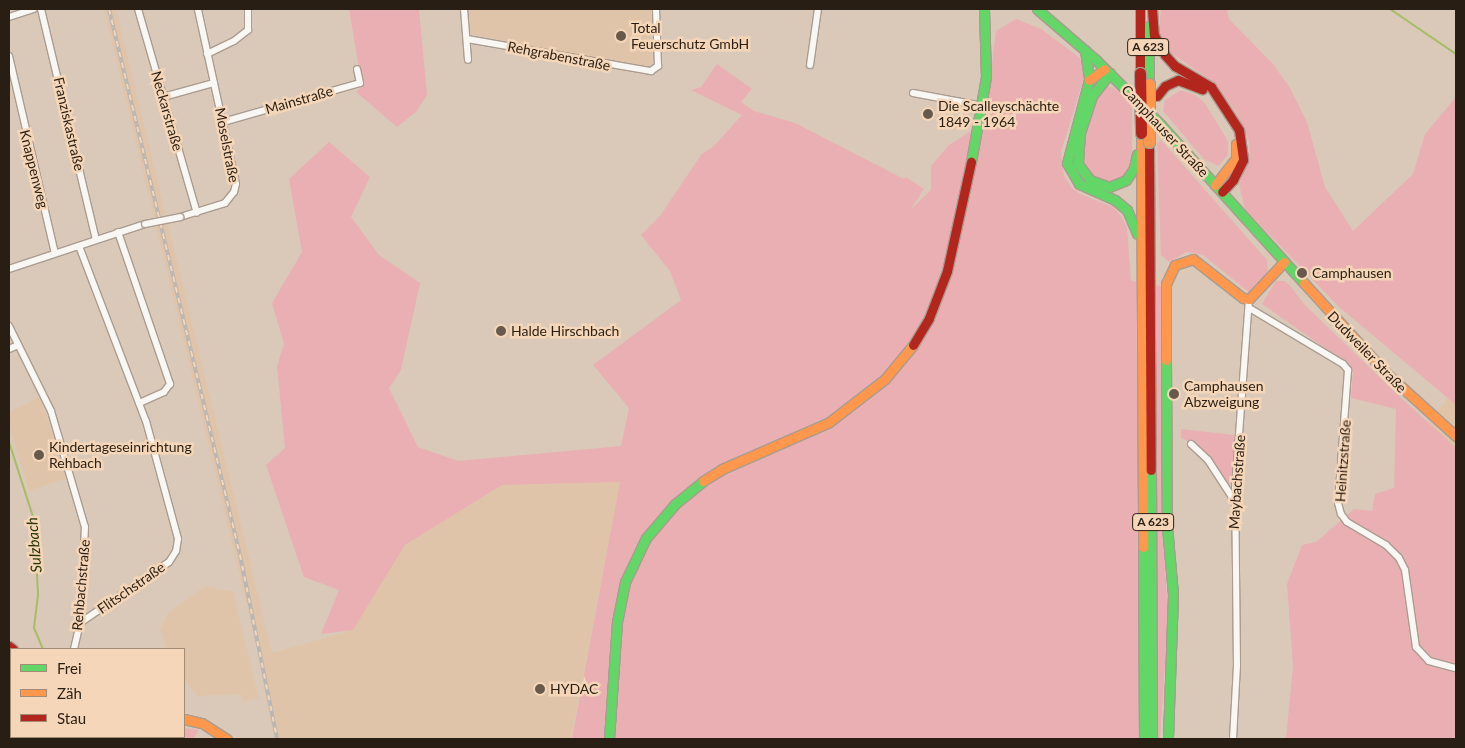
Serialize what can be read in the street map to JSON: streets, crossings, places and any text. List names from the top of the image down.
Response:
{
  "streets": {
    "main road": ["A 623", "Camphauser Straße", "Dudweiler Straße"],
    "street": [
      "Rehgrabenstraße",
      "Mainstraße",
      "Neckarstraße",
      "Franziskastraße",
      "Moselstraße",
      "Knappenweg",
      "Heinitzstraße",
      "Maybachstraße",
      "Rehbachstraße",
      "Flitschstraße"
    ]
  },
  "crossings": [
    ["Mainstraße", "Moselstraße"],
    ["Neckarstraße", "Moselstraße"],
    ["Camphauser Straße", "Dudweiler Straße"],
    ["Heinitzstraße", "Maybachstraße"],
    ["Rehbachstraße", "Flitschstraße"]
  ],
  "water": ["Sulzbach"],
  "places": [
    "Total Feuerschutz GmbH",
    "Die Scalleyschächte 1849 - 1964",
    "Camphausen",
    "Halde Hirschbach",
    "Camphausen Abzweigung",
    "Kindertageseinrichtung Rehbach",
    "HYDAC"
  ],
  "legend": ["Frei", "Zäh", "Stau"]
}
